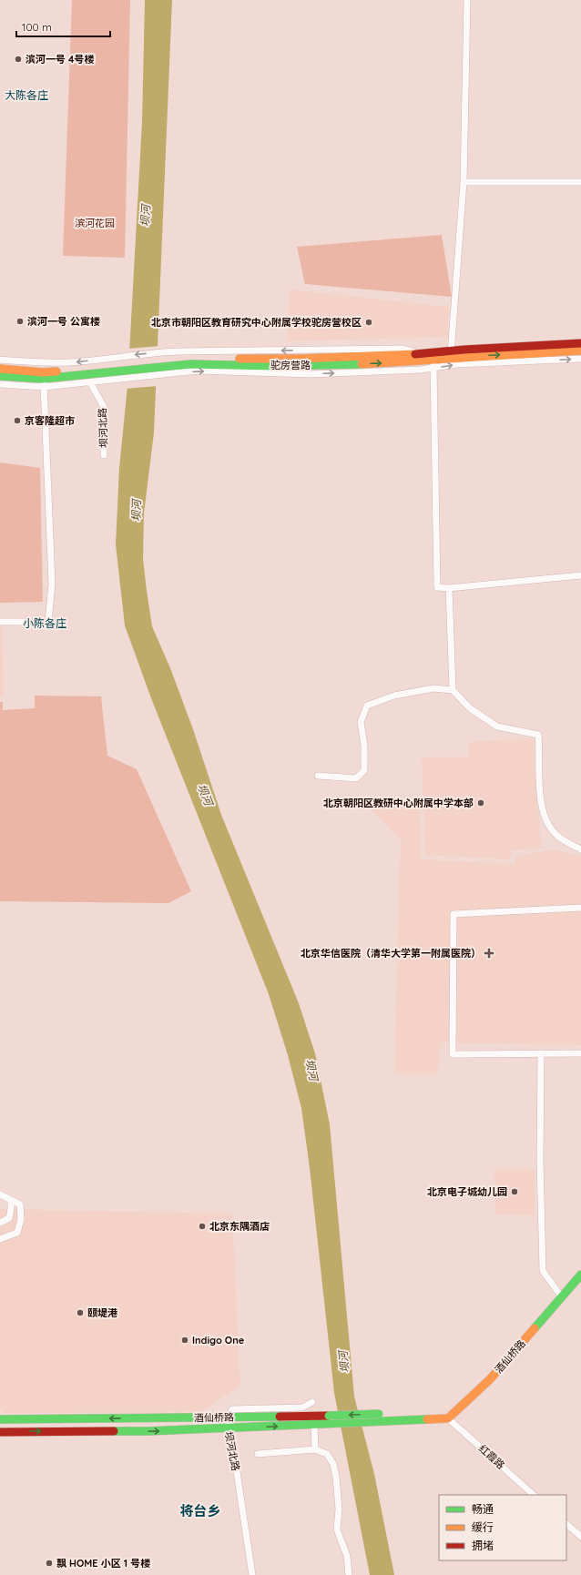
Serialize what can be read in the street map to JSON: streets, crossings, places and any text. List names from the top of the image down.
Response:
{
  "streets": {
    "street": [
      "驼房营路",
      "坝河北路",
      "酒仙桥路",
      "红霞路"
    ]
  },
  "crossings": [
    ["坝河北路", "酒仙桥路"],
    ["酒仙桥路", "红霞路"]
  ],
  "districts": ["大陈各庄", "小陈各庄", "将台乡"],
  "water": ["坝河"],
  "parks": ["滨河花园"],
  "places": {
    "other": [
      "滨河一号 4号楼",
      "滨河一号 公寓楼",
      "北京市朝阳区教育研究中心附属学校驼房营校区",
      "京客隆超市",
      "北京朝阳区教研中心附属中学本部",
      "北京电子城幼儿园",
      "北京东隅酒店",
      "颐堤港",
      "Indigo One",
      "飘 HOME 小区 1 号楼"
    ],
    "health": ["北京华信医院（清华大学第一附属医院）"]
  },
  "legend": ["畅通", "缓行", "拥堵"],
  "scale_bar": "100 m"
}
